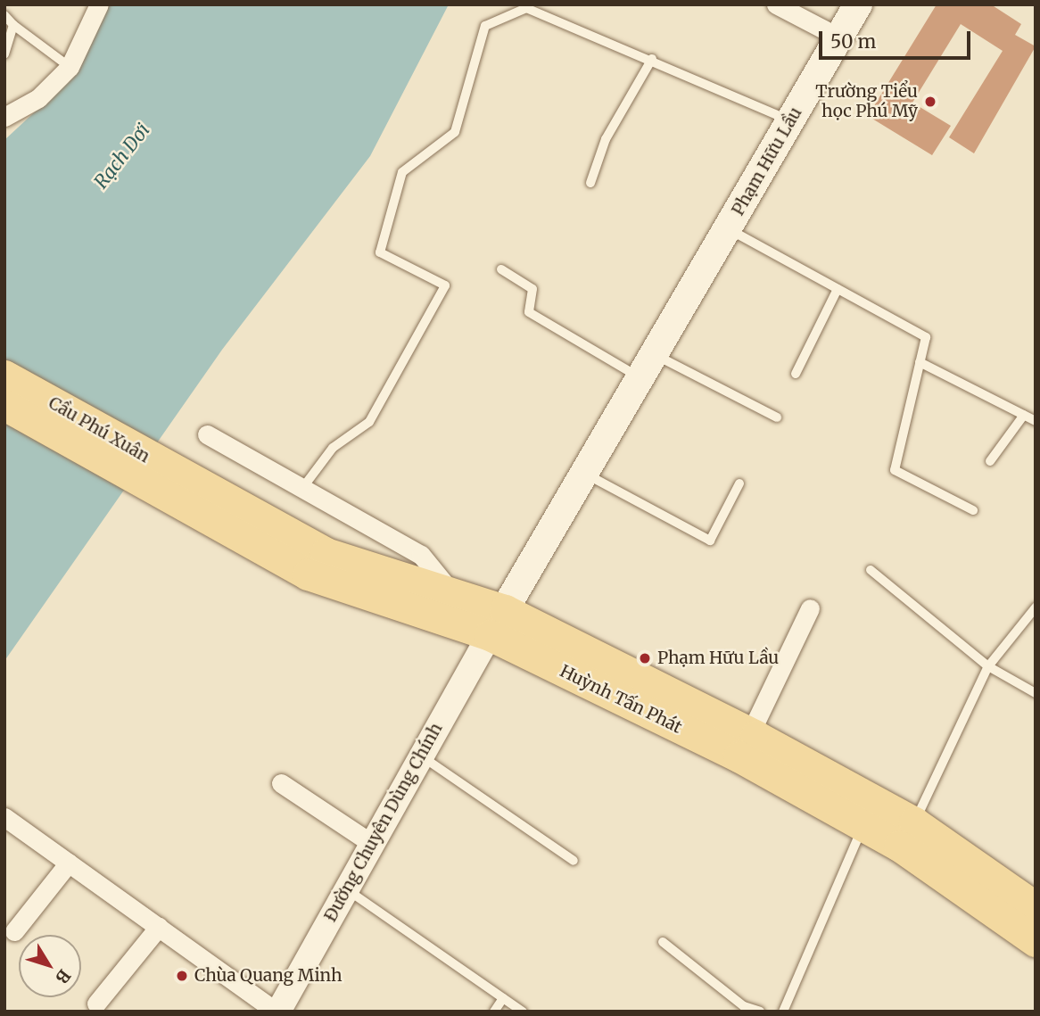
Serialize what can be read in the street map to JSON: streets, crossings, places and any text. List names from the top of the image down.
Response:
{
  "streets": {
    "main road": ["Phạm Hữu Lầu", "Cầu Phú Xuân", "Huỳnh Tấn Phát"],
    "street": ["Đường Chuyên Dùng Chính"]
  },
  "crossings": [
    ["Phạm Hữu Lầu", "Huỳnh Tấn Phát"],
    ["Phạm Hữu Lầu", "Đường Chuyên Dùng Chính"],
    ["Cầu Phú Xuân", "Huỳnh Tấn Phát"],
    ["Huỳnh Tấn Phát", "Đường Chuyên Dùng Chính"]
  ],
  "water": ["Rạch Dơi"],
  "places": ["Trường Tiểu học Phú Mỹ", "Phạm Hữu Lầu", "Chùa Quang Minh"],
  "scale_bar": "50 m",
  "north": "bottom right"
}
